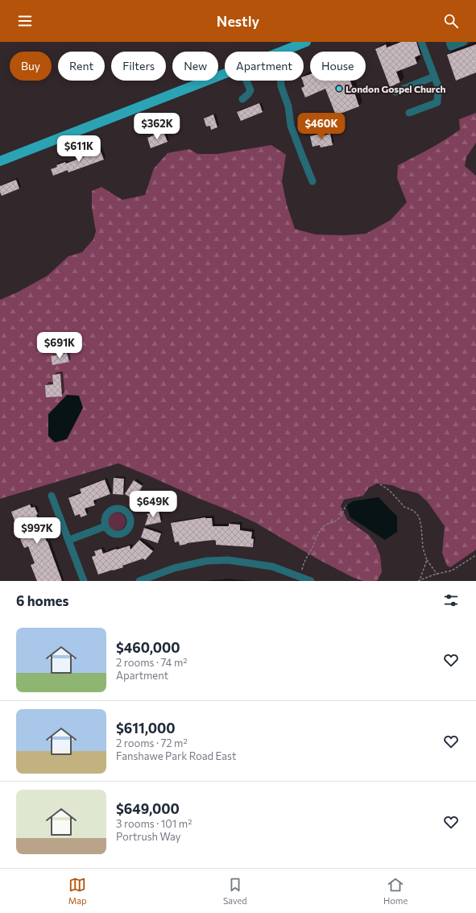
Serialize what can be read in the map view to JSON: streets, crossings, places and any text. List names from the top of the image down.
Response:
{
  "places": ["London Gospel Church"],
  "page": {
    "header": "Nestly",
    "chip": [
      "Buy",
      "Rent",
      "Filters",
      "New",
      "Apartment",
      "House"
    ],
    "price": [
      "$362K",
      "$460K",
      "$611K",
      "$691K",
      "$649K",
      "$997K"
    ],
    "heading": "6 homes",
    "list": [
      {
        "name": "$460,000",
        "note": "2 rooms · 74 m² · Apartment"
      },
      {
        "name": "$611,000",
        "note": "2 rooms · 72 m² · Fanshawe Park Road East"
      },
      {
        "name": "$649,000",
        "note": "3 rooms · 101 m² · Portrush Way"
      }
    ],
    "tabs": ["Map", "Saved", "Home"]
  }
}
